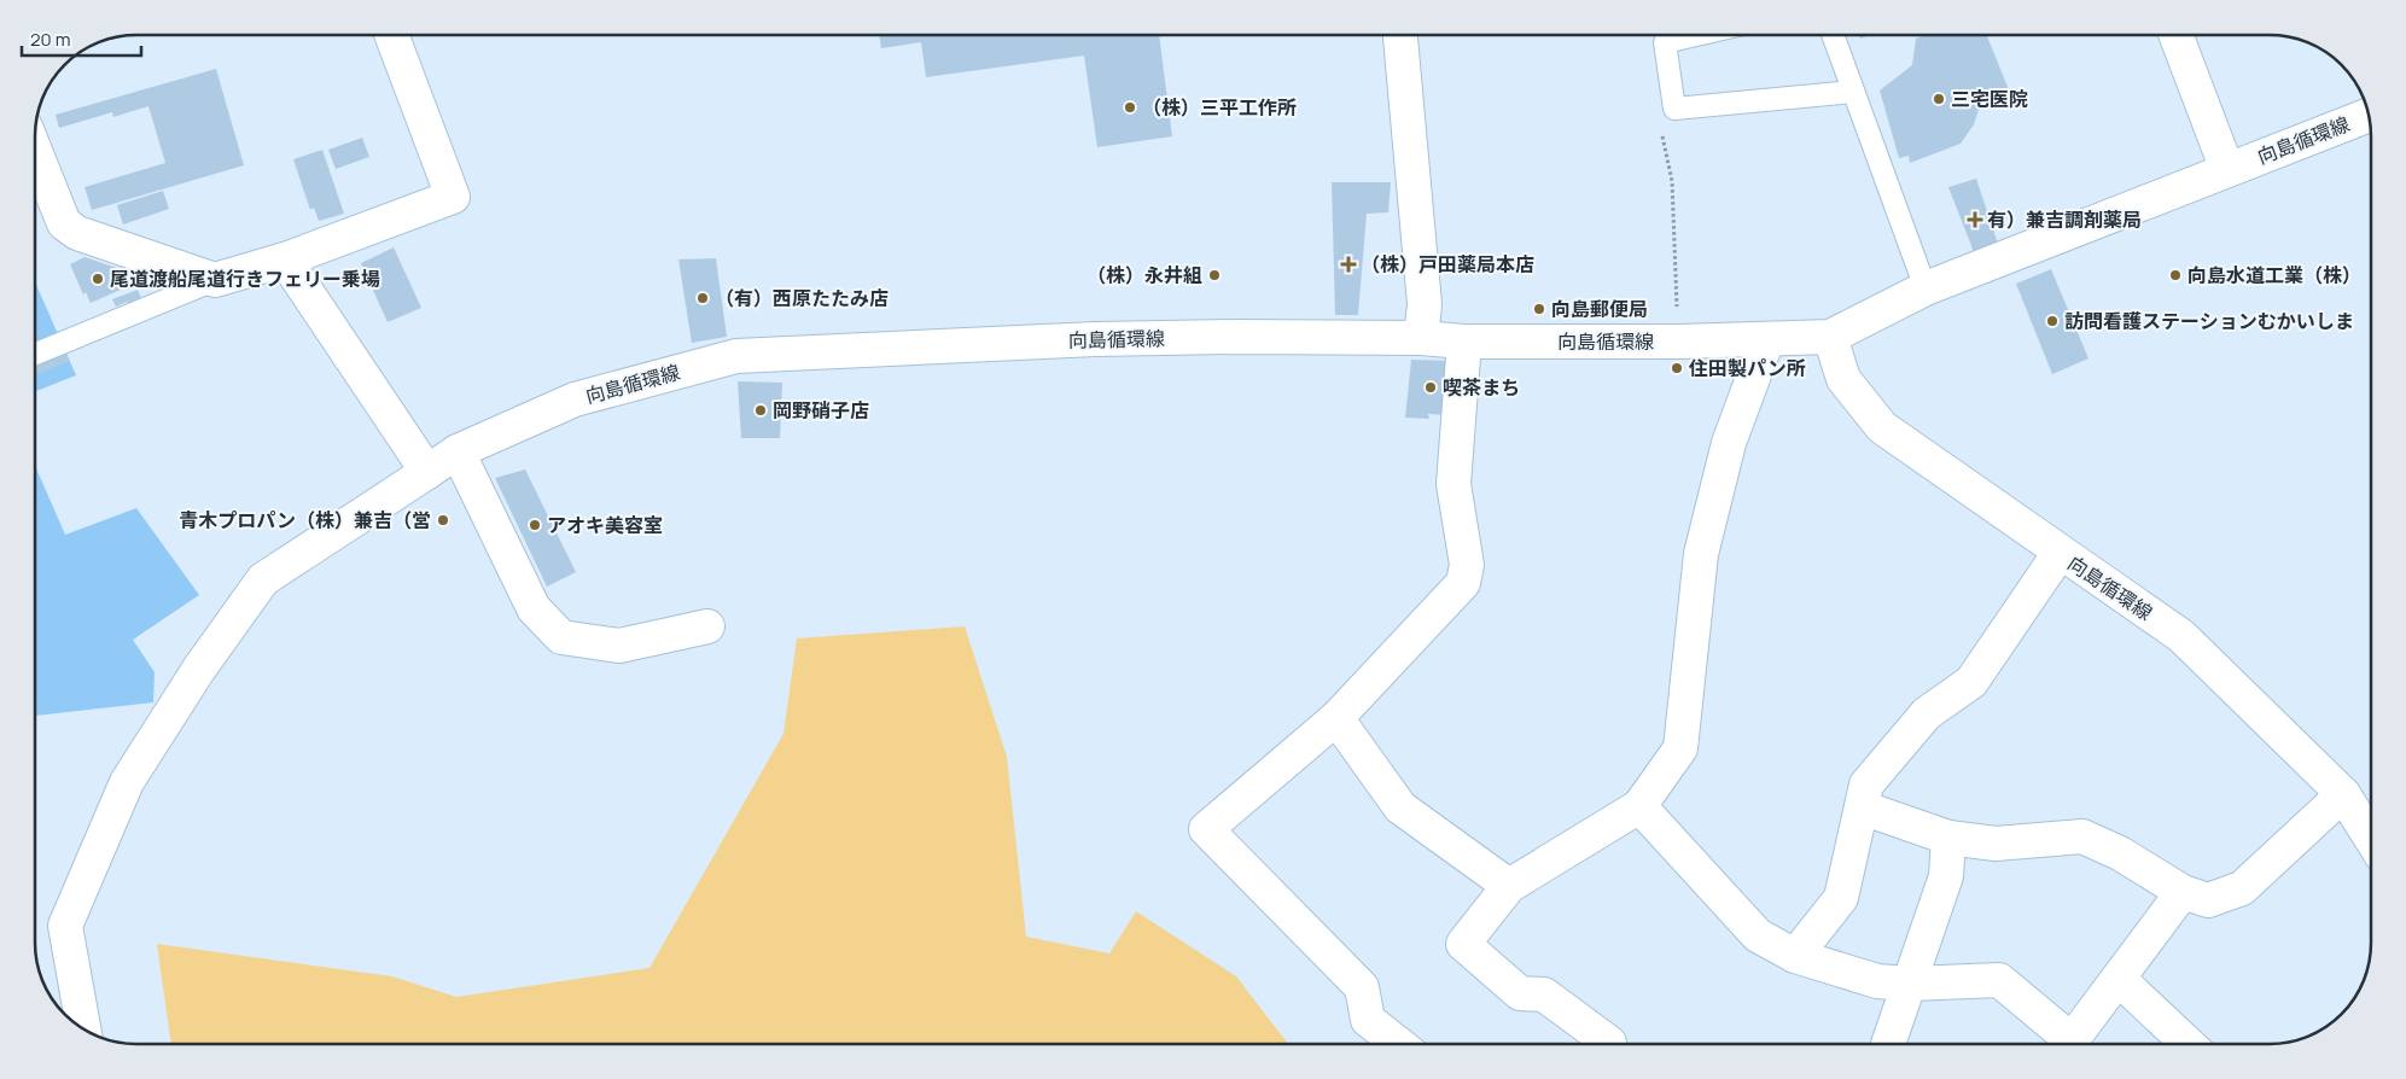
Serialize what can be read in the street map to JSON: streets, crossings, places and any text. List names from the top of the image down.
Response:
{
  "streets": {
    "street": ["向島循環線"]
  },
  "places": {
    "other": [
      "三宅医院",
      "（株）三平工作所",
      "（株）永井組",
      "向島水道工業（株）",
      "尾道渡船尾道行きフェリー乗場",
      "（有）西原たたみ店",
      "向島郵便局",
      "訪問看護ステーションむかいしま",
      "住田製パン所",
      "喫茶まち",
      "岡野硝子店",
      "青木プロパン（株）兼吉（営",
      "アオキ美容室"
    ],
    "health": ["有）兼吉調剤薬局", "（株）戸田薬局本店"]
  },
  "scale_bar": "20 m"
}
